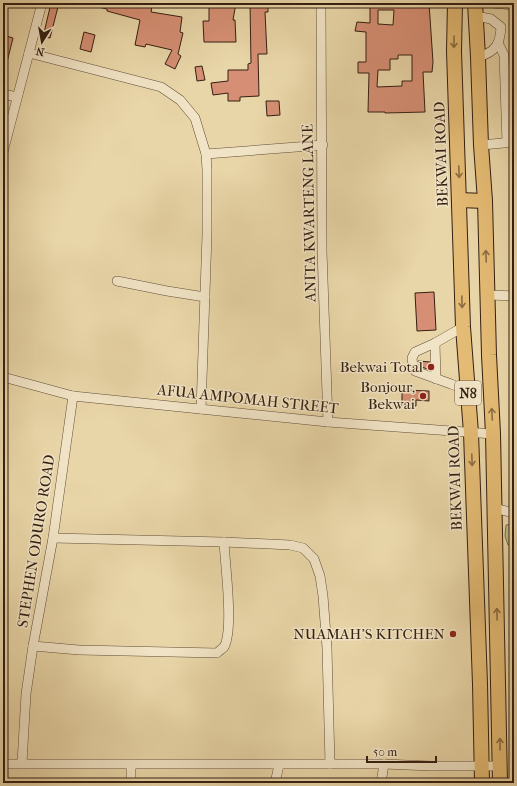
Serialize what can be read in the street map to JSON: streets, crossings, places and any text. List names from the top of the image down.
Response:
{
  "streets": {
    "highway": ["BEKWAI ROAD", "N8"],
    "street": ["ANITA KWARTENG LANE", "AFUA AMPOMAH STREET", "STEPHEN ODURO ROAD"]
  },
  "crossings": [
    ["BEKWAI ROAD", "AFUA AMPOMAH STREET"],
    ["ANITA KWARTENG LANE", "AFUA AMPOMAH STREET"],
    ["N8", "AFUA AMPOMAH STREET"],
    ["AFUA AMPOMAH STREET", "STEPHEN ODURO ROAD"]
  ],
  "places": ["Bekwai Total", "Bonjour, Bekwai", "NUAMAH'S KITCHEN"],
  "scale_bar": "50 m",
  "north": "bottom"
}
